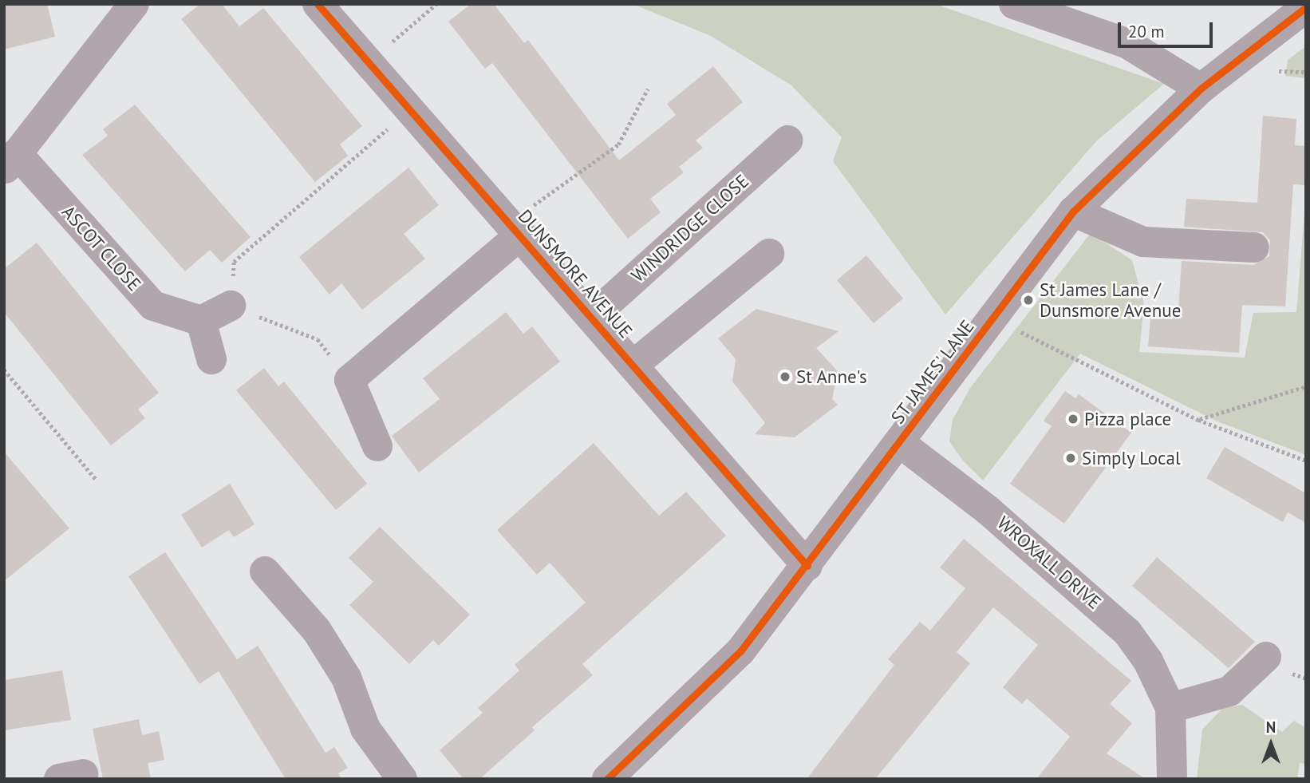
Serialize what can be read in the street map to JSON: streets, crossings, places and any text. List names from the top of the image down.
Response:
{
  "streets": {
    "street": [
      "WINDRIDGE CLOSE",
      "ASCOT CLOSE",
      "DUNSMORE AVENUE",
      "ST JAMES' LANE",
      "WROXALL DRIVE"
    ]
  },
  "crossings": [
    ["WINDRIDGE CLOSE", "DUNSMORE AVENUE"],
    ["DUNSMORE AVENUE", "ST JAMES' LANE"],
    ["ST JAMES' LANE", "WROXALL DRIVE"]
  ],
  "places": [
    "St James Lane / Dunsmore Avenue",
    "St Anne's",
    "Pizza place",
    "Simply Local"
  ],
  "scale_bar": "20 m",
  "north": "top"
}
